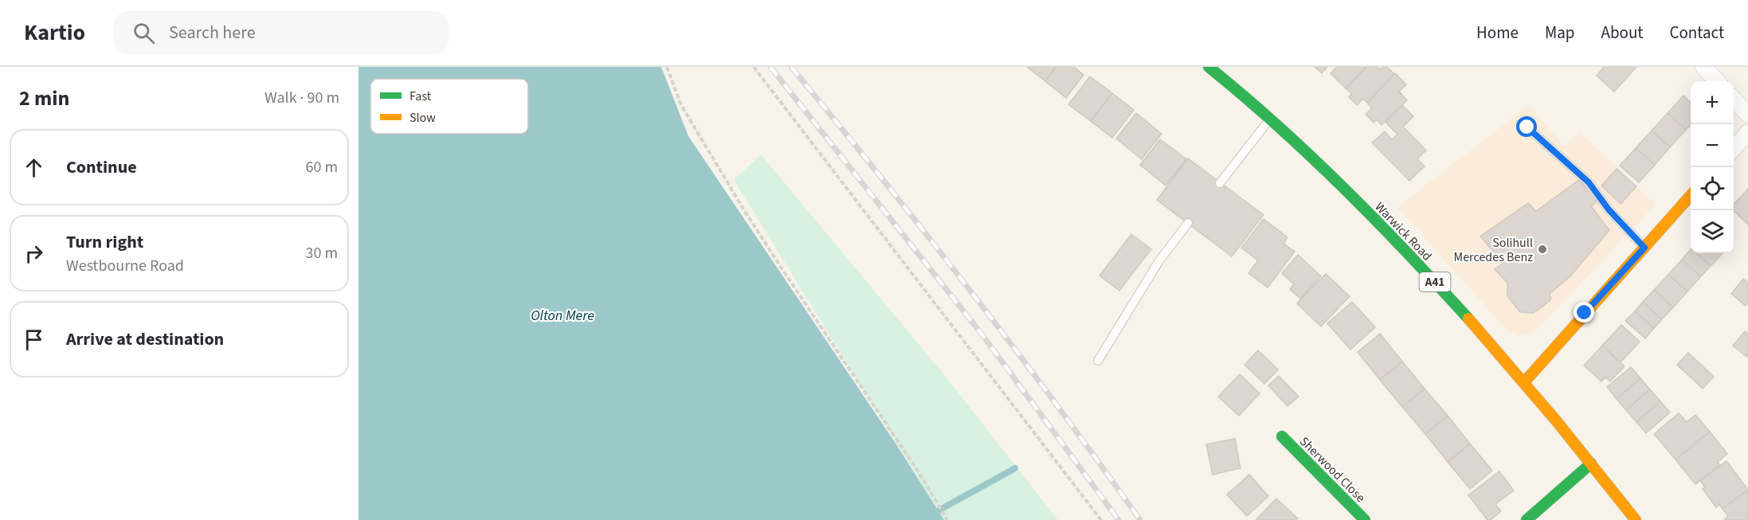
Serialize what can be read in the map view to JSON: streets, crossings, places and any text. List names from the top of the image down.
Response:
{
  "streets": {
    "main road": ["Warwick Road", "A41", "Sherwood Close"]
  },
  "water": ["Olton Mere"],
  "places": ["Solihull Mercedes Benz"],
  "legend": ["Fast", "Slow"],
  "page": {
    "header": "Kartio",
    "search": "Search here",
    "nav": [
      "Home",
      "Map",
      "About",
      "Contact"
    ],
    "heading": ["2 min", "Walk · 90 m"],
    "map_buttons": ["+", "−"],
    "list": [
      ["Continue", "60 m"],
      ["Turn right", "Westbourne Road", "30 m"],
      "Arrive at destination"
    ]
  }
}
